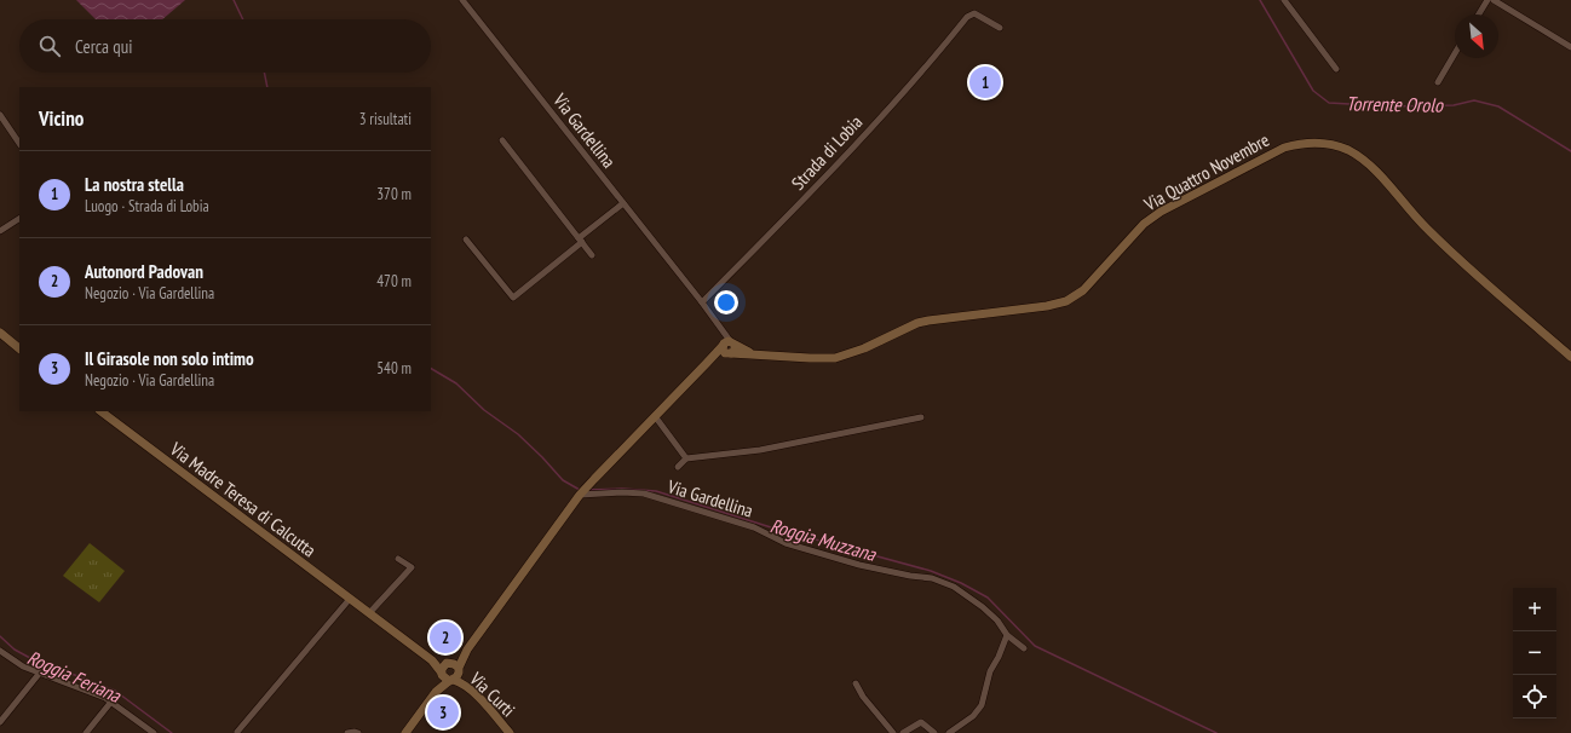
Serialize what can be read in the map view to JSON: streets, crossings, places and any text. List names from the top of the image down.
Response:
{
  "streets": {
    "street": [
      "Via Gardellina",
      "Strada di Lobia",
      "Via Quattro Novembre",
      "Via Madre Teresa di Calcutta",
      "Via Curti"
    ]
  },
  "crossings": [
    ["Via Gardellina", "Strada di Lobia"],
    ["Via Gardellina", "Via Quattro Novembre"],
    ["Via Madre Teresa di Calcutta", "Via Curti"]
  ],
  "water": ["Torrente Orolo", "Roggia Muzzana", "Roggia Feriana"],
  "north": "bottom right",
  "page": {
    "search": "Cerca qui",
    "pins": ["1", "2", "3"],
    "heading": ["Vicino", "3 risultati"],
    "list": [
      {
        "mark": "1",
        "name": "La nostra stella",
        "note": "Luogo · Strada di Lobia",
        "value": "370 m"
      },
      {
        "mark": "2",
        "name": "Autonord Padovan",
        "note": "Negozio · Via Gardellina",
        "value": "470 m"
      },
      {
        "mark": "3",
        "name": "Il Girasole non solo intimo",
        "note": "Negozio · Via Gardellina",
        "value": "540 m"
      }
    ],
    "map_buttons": ["+", "−"]
  }
}
